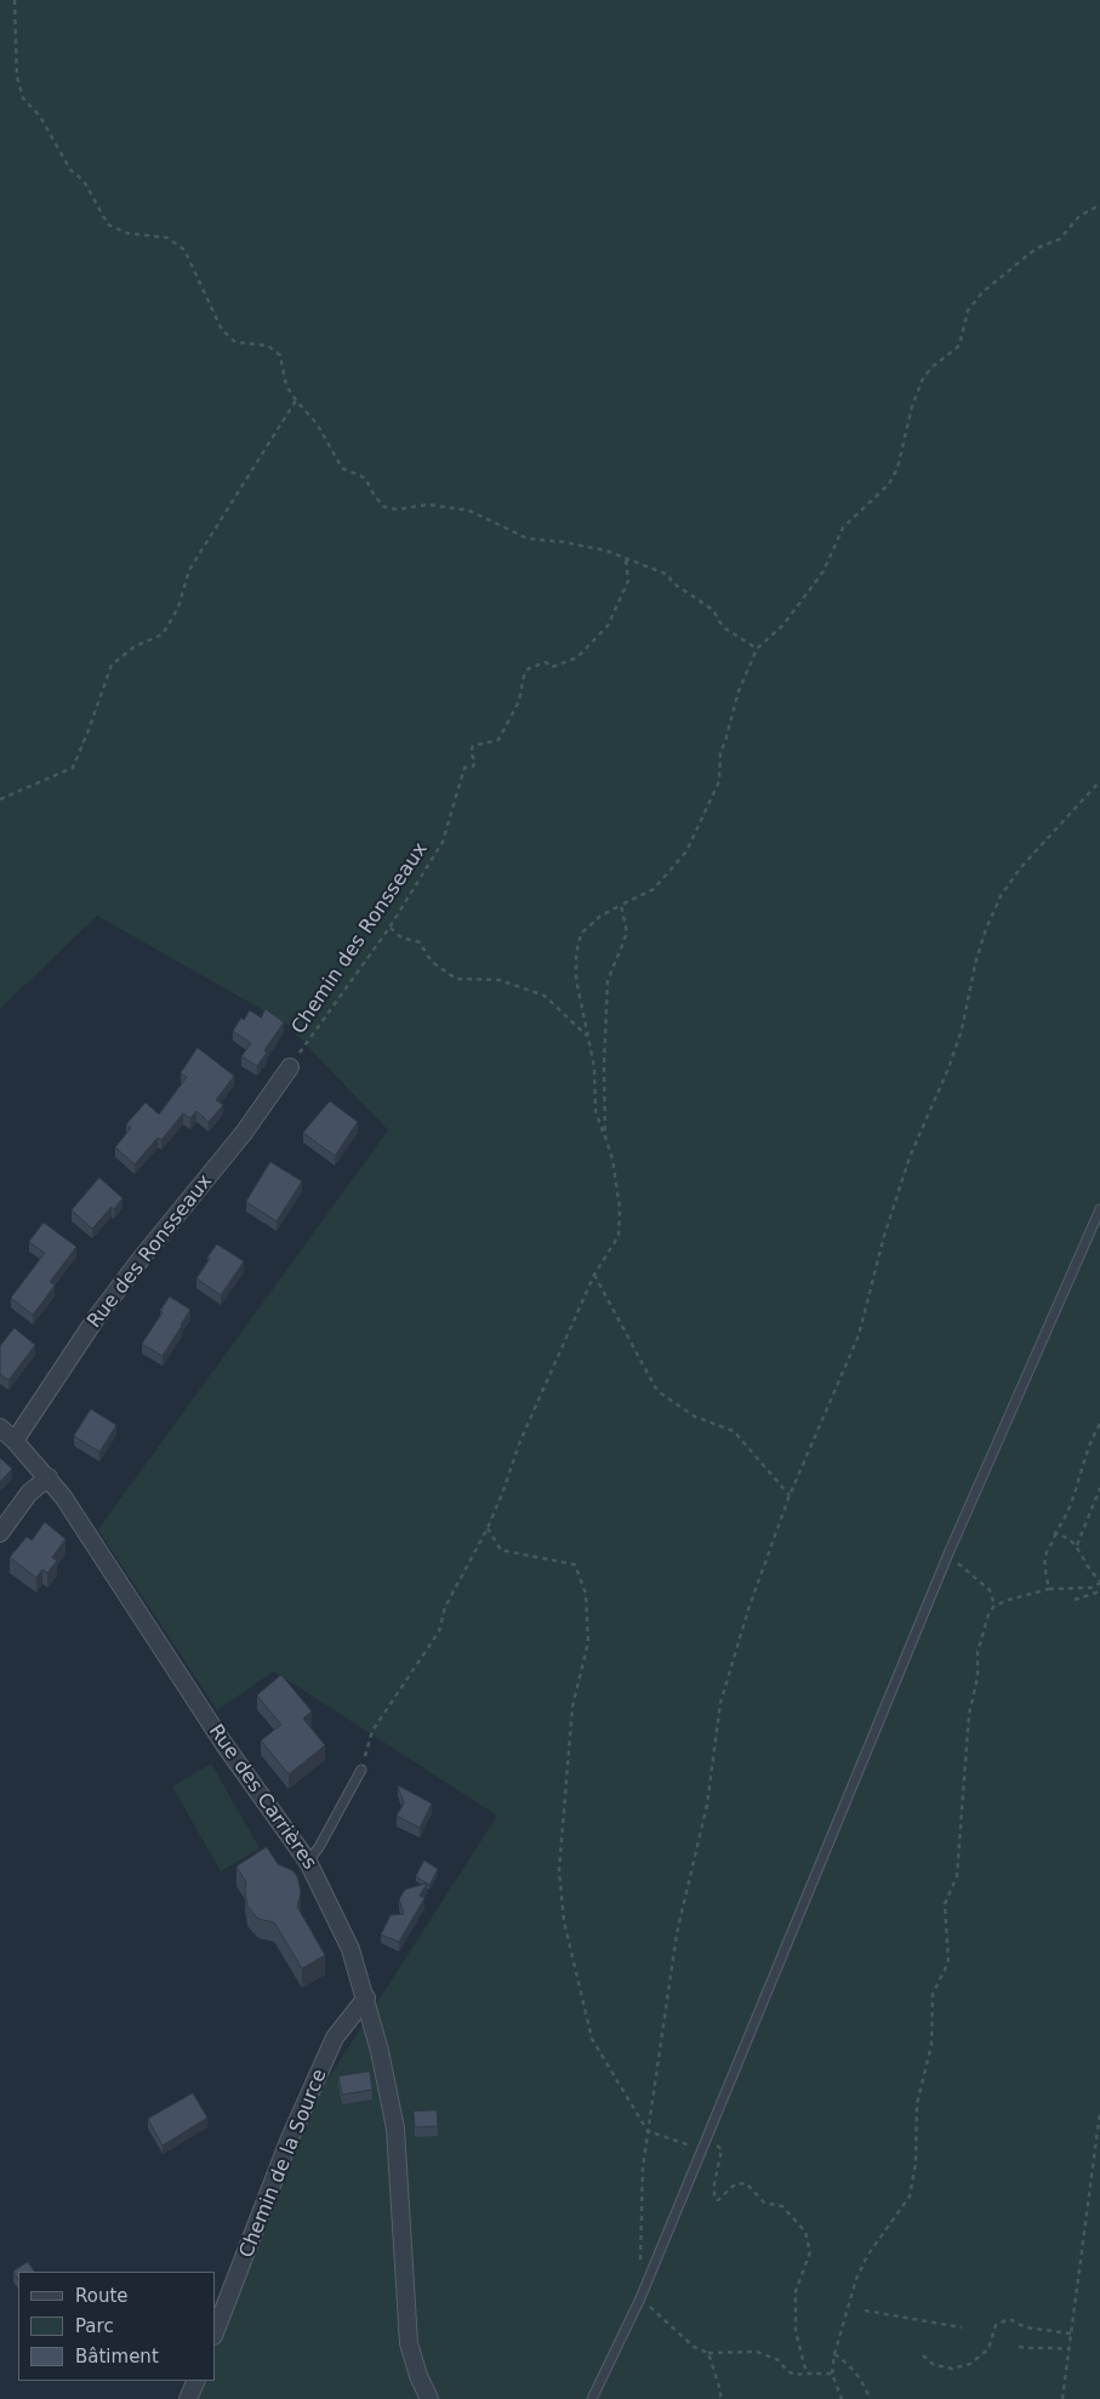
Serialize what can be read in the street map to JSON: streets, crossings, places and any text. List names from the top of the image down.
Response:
{
  "streets": {
    "street": ["Rue des Ronsseaux", "Rue des Carrières", "Chemin de la Source"],
    "path": ["Chemin des Ronsseaux"]
  },
  "crossings": [
    ["Chemin des Ronsseaux", "Rue des Ronsseaux"],
    ["Rue des Ronsseaux", "Rue des Carrières"],
    ["Rue des Carrières", "Chemin de la Source"]
  ],
  "legend": ["Route", "Parc", "Bâtiment"]
}
